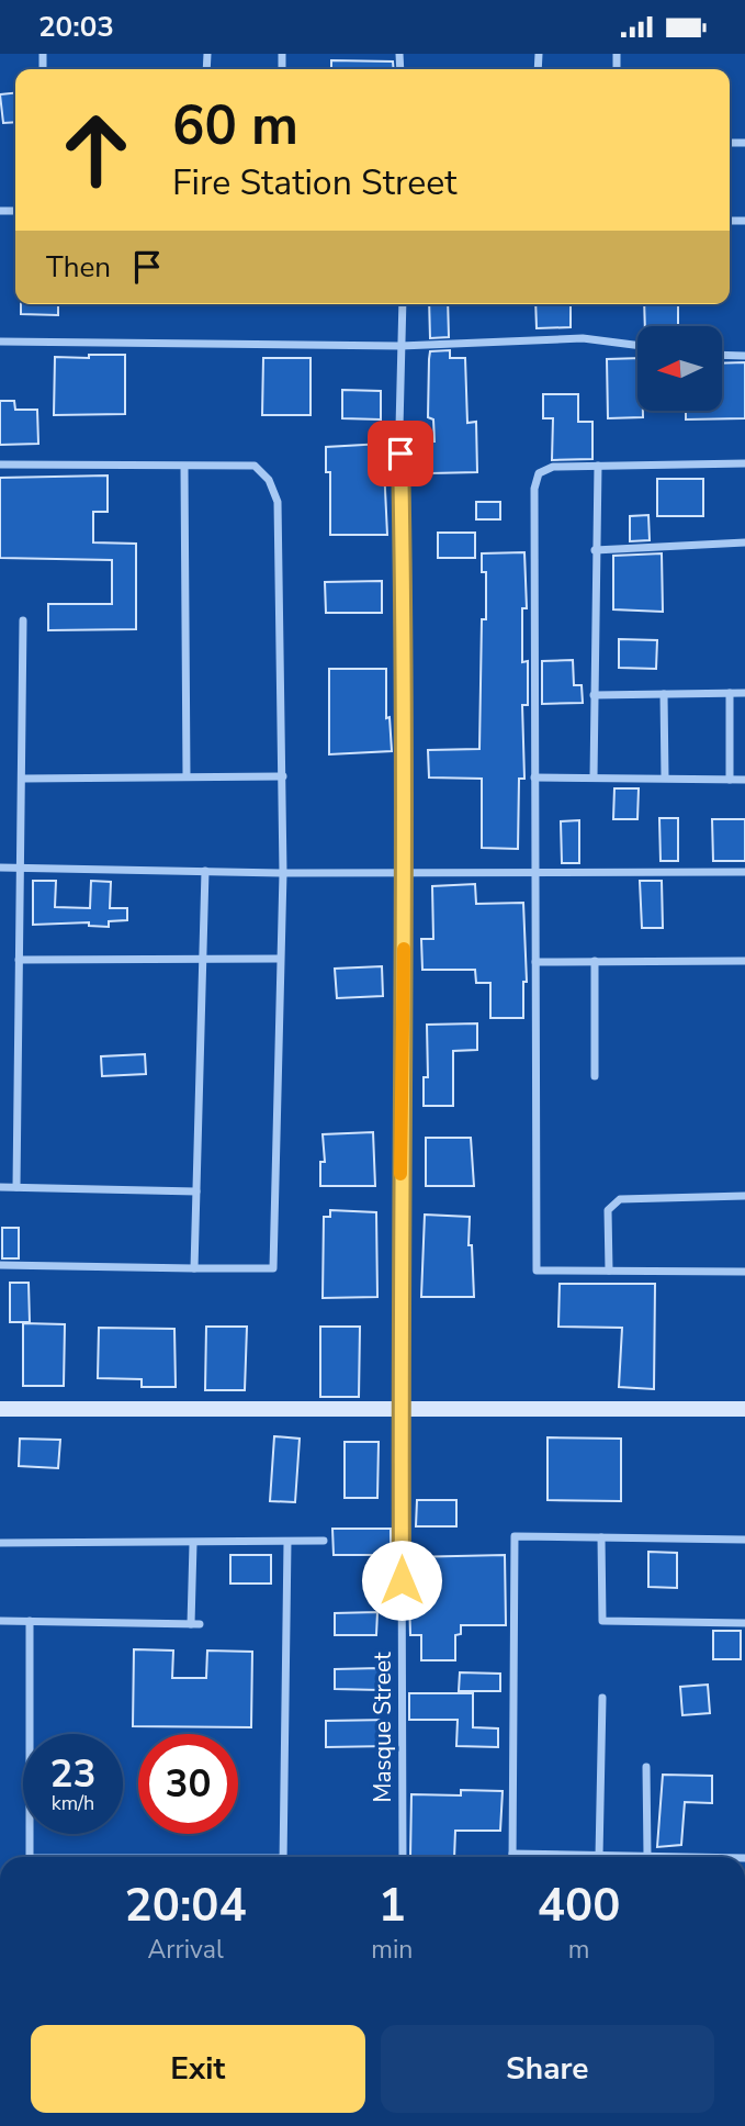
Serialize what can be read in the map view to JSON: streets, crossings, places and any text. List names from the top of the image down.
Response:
{
  "streets": {
    "street": ["Masque Street"]
  },
  "north": "left",
  "page": {
    "status": "20:03",
    "turn": ["60 m", "Fire Station Street"],
    "then": "Then",
    "speed": "23 km/h",
    "limit": "30",
    "eta": [
      "20:04",
      "Arrival",
      "1",
      "min",
      "400",
      "m"
    ],
    "buttons": ["Exit", "Share"]
  }
}
